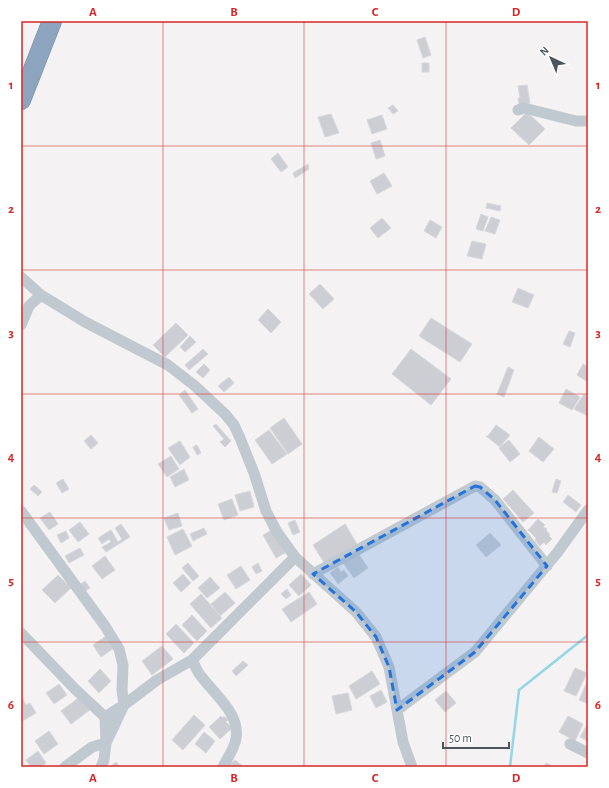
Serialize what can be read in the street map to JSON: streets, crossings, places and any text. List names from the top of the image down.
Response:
{
  "scale_bar": "50 m",
  "north": "top left",
  "grid": {
    "columns": [
      "A",
      "B",
      "C",
      "D"
    ],
    "rows": [
      "1",
      "2",
      "3",
      "4",
      "5",
      "6"
    ]
  }
}
